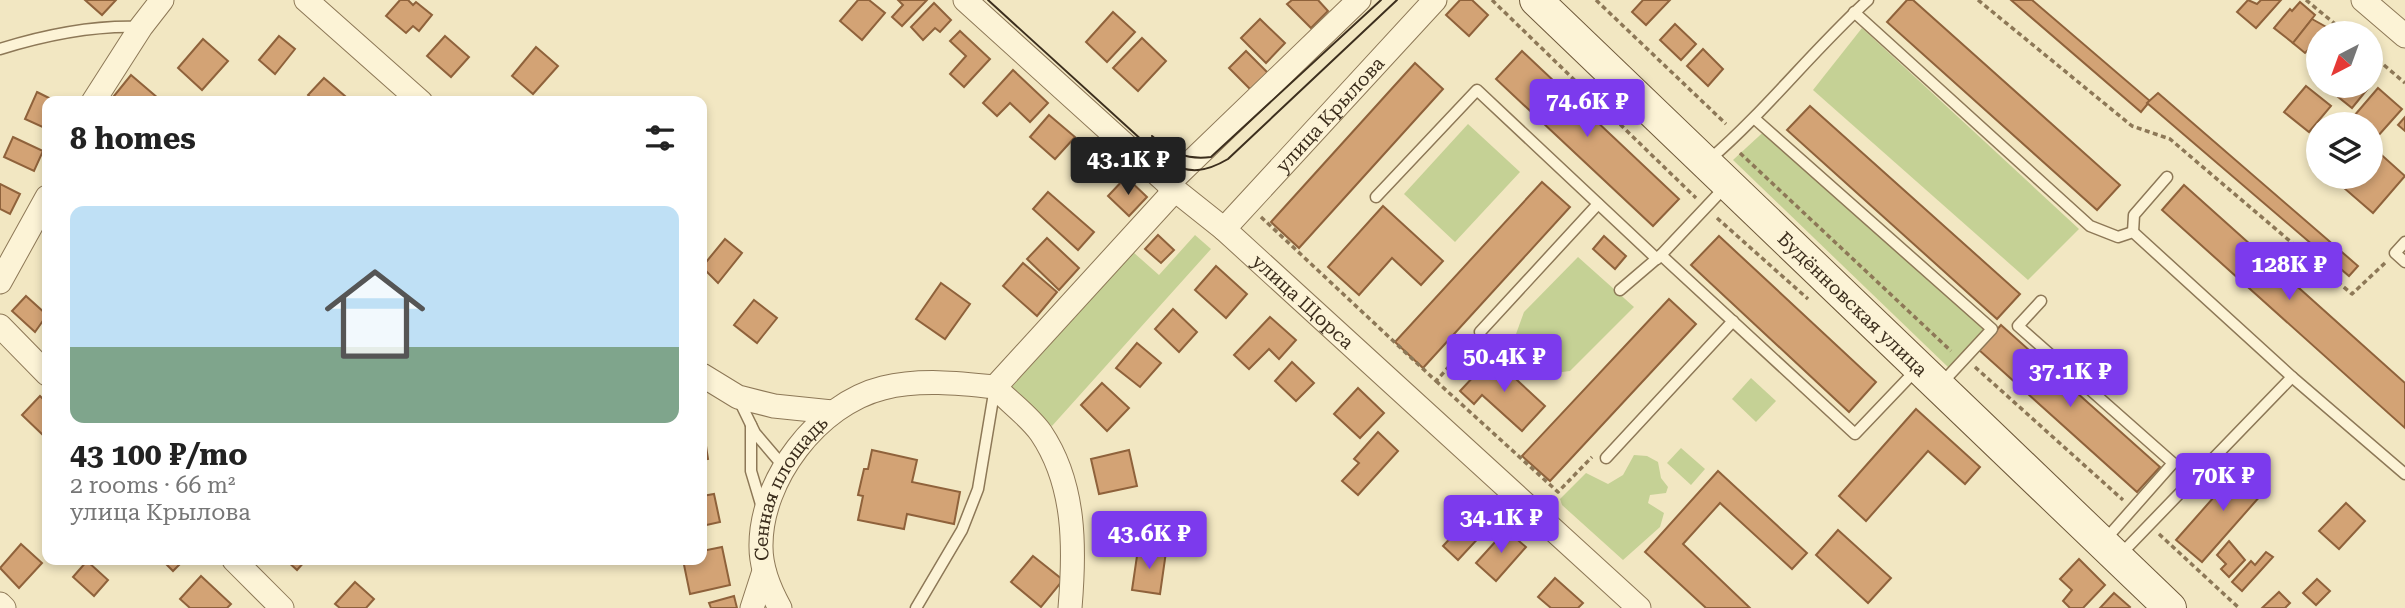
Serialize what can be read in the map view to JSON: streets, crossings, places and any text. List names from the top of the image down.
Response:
{
  "streets": {
    "street": [
      "улица Крылова",
      "улица Щорса",
      "Будённовская улица",
      "Сенная площадь"
    ]
  },
  "crossings": [
    ["улица Крылова", "улица Щорса"]
  ],
  "north": "bottom left",
  "page": {
    "price": [
      "74.6K ₽",
      "43.1K ₽",
      "128K ₽",
      "50.4K ₽",
      "37.1K ₽",
      "70K ₽",
      "34.1K ₽",
      "43.6K ₽"
    ],
    "heading": "8 homes",
    "list": [
      {
        "name": "43 100 ₽/mo",
        "note": "2 rooms · 66 m² · улица Крылова"
      }
    ]
  }
}
